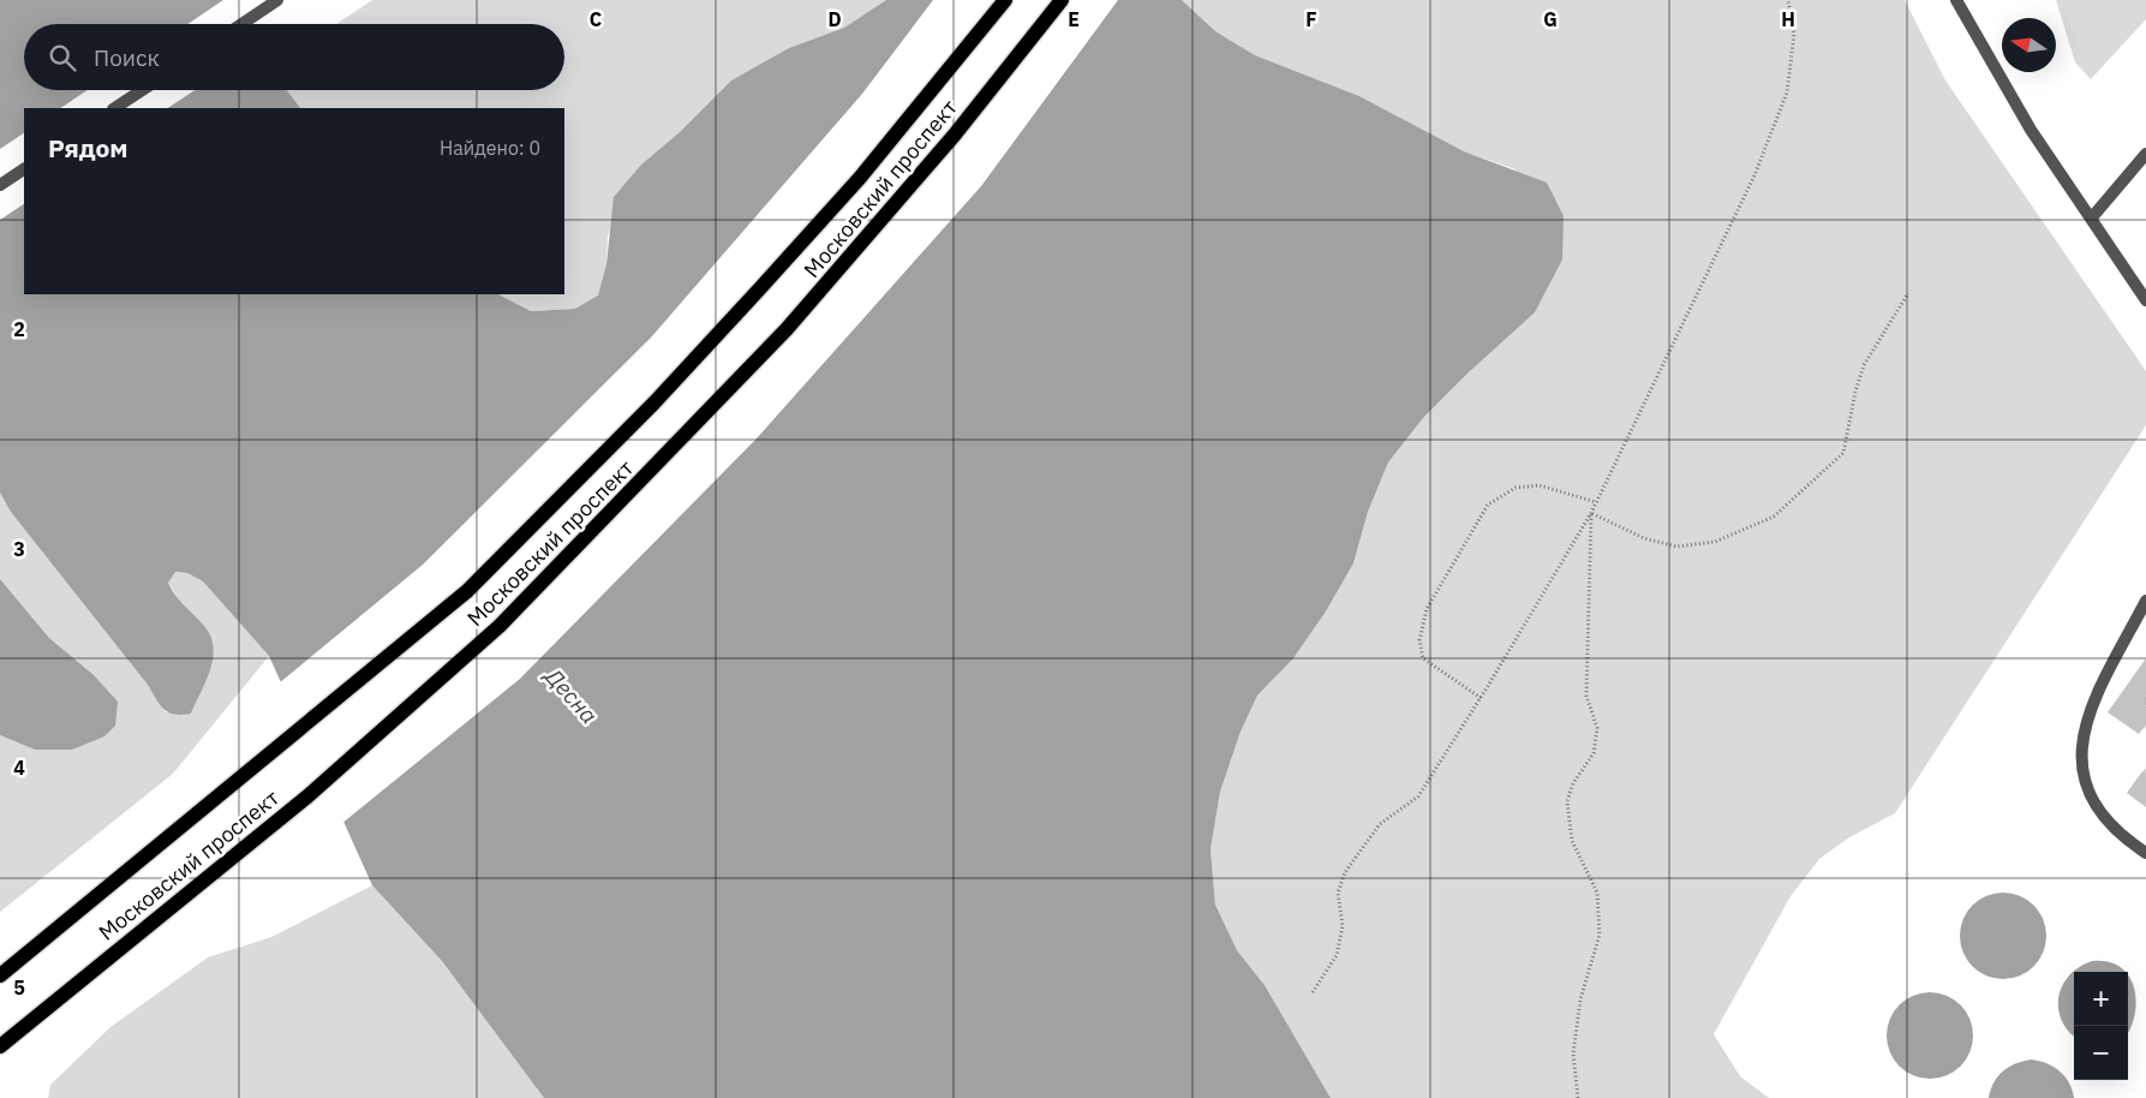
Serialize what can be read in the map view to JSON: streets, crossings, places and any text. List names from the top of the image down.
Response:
{
  "streets": {
    "main road": ["Московский проспект"]
  },
  "water": ["Десна"],
  "north": "left",
  "page": {
    "search": "Поиск",
    "heading": ["Рядом", "Найдено: 0"],
    "map_buttons": ["+", "−"]
  },
  "grid": {
    "columns": [
      "C",
      "D",
      "E",
      "F",
      "G",
      "H"
    ],
    "rows": [
      "2",
      "3",
      "4",
      "5"
    ]
  }
}
